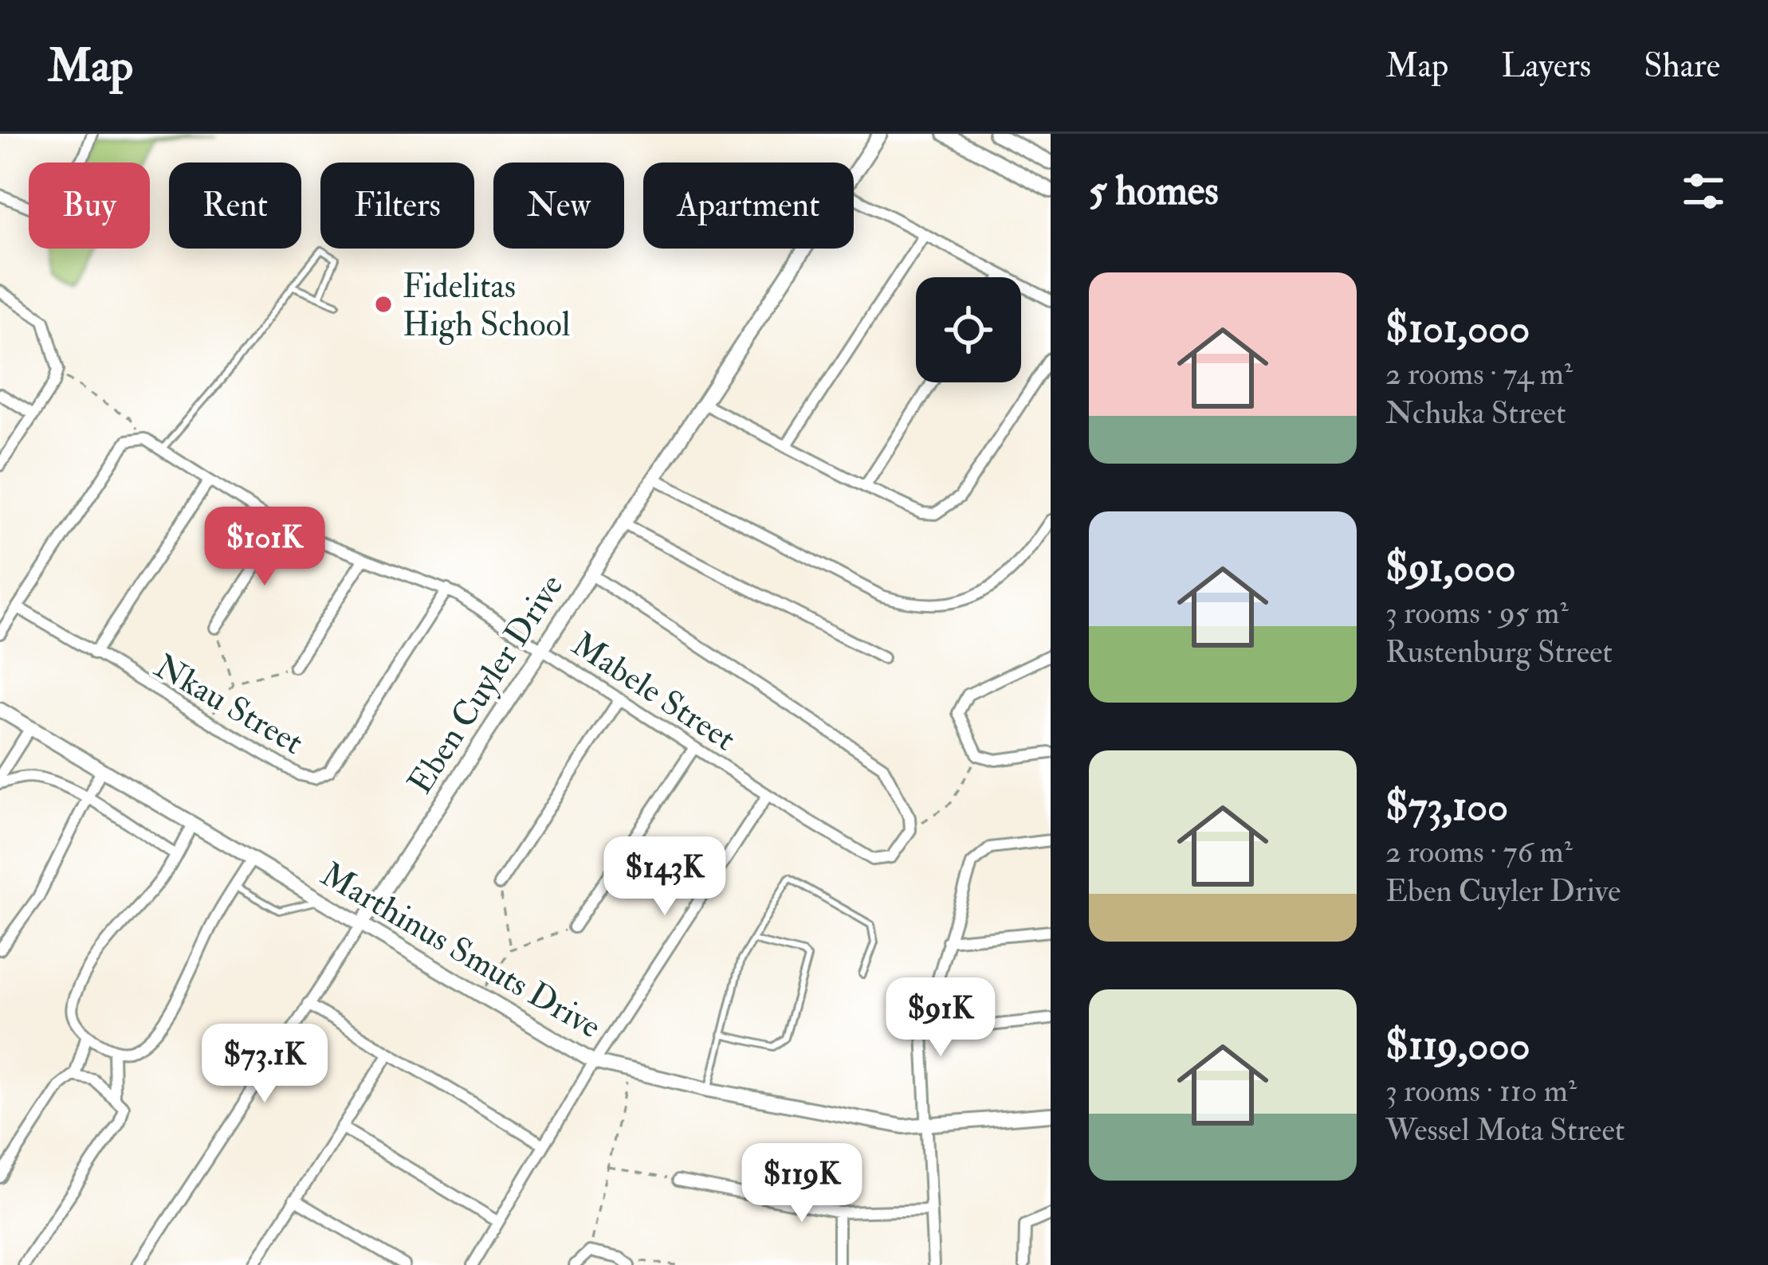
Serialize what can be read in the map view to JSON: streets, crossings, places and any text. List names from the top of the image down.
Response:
{
  "streets": {
    "street": [
      "Eben Cuyler Drive",
      "Mabele Street",
      "Nkau Street",
      "Marthinus Smuts Drive"
    ]
  },
  "crossings": [
    ["Eben Cuyler Drive", "Mabele Street"],
    ["Eben Cuyler Drive", "Marthinus Smuts Drive"],
    ["Mabele Street", "Nkau Street"]
  ],
  "places": ["Fidelitas High School"],
  "page": {
    "header": "Map",
    "nav": ["Map", "Layers", "Share"],
    "heading": "5 homes",
    "chip": [
      "Buy",
      "Rent",
      "Filters",
      "New",
      "Apartment"
    ],
    "list": [
      {
        "name": "$101,000",
        "note": "2 rooms · 74 m² · Nchuka Street"
      },
      {
        "name": "$91,000",
        "note": "3 rooms · 95 m² · Rustenburg Street"
      },
      {
        "name": "$73,100",
        "note": "2 rooms · 76 m² · Eben Cuyler Drive"
      },
      {
        "name": "$119,000",
        "note": "3 rooms · 110 m² · Wessel Mota Street"
      }
    ],
    "price": [
      "$101K",
      "$143K",
      "$91K",
      "$73.1K",
      "$119K"
    ]
  }
}
